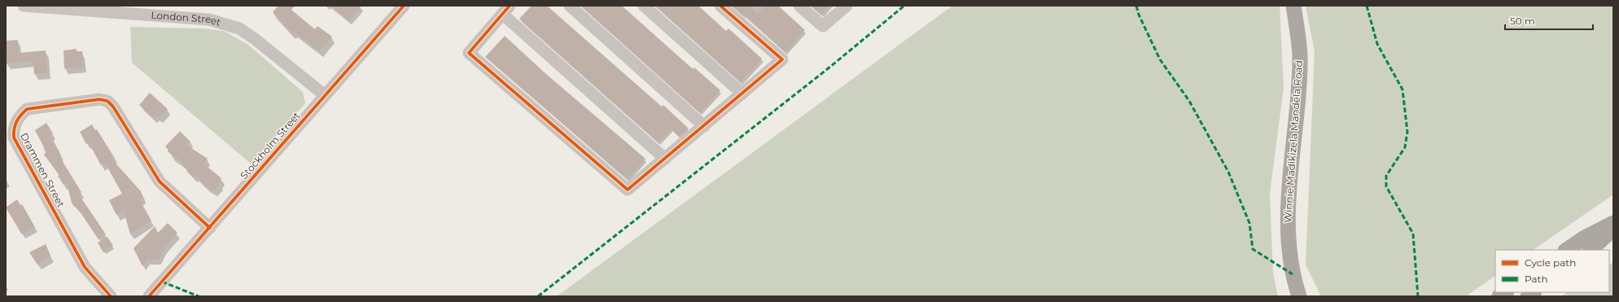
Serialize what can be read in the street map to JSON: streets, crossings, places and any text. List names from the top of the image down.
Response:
{
  "streets": {
    "main road": ["Winnie Madikizela Mandela Road"],
    "street": ["London Street", "Stockholm Street", "Drammen Street"]
  },
  "crossings": [
    ["London Street", "Stockholm Street"],
    ["Stockholm Street", "Drammen Street"]
  ],
  "legend": ["Cycle path", "Path"],
  "scale_bar": "50 m"
}
